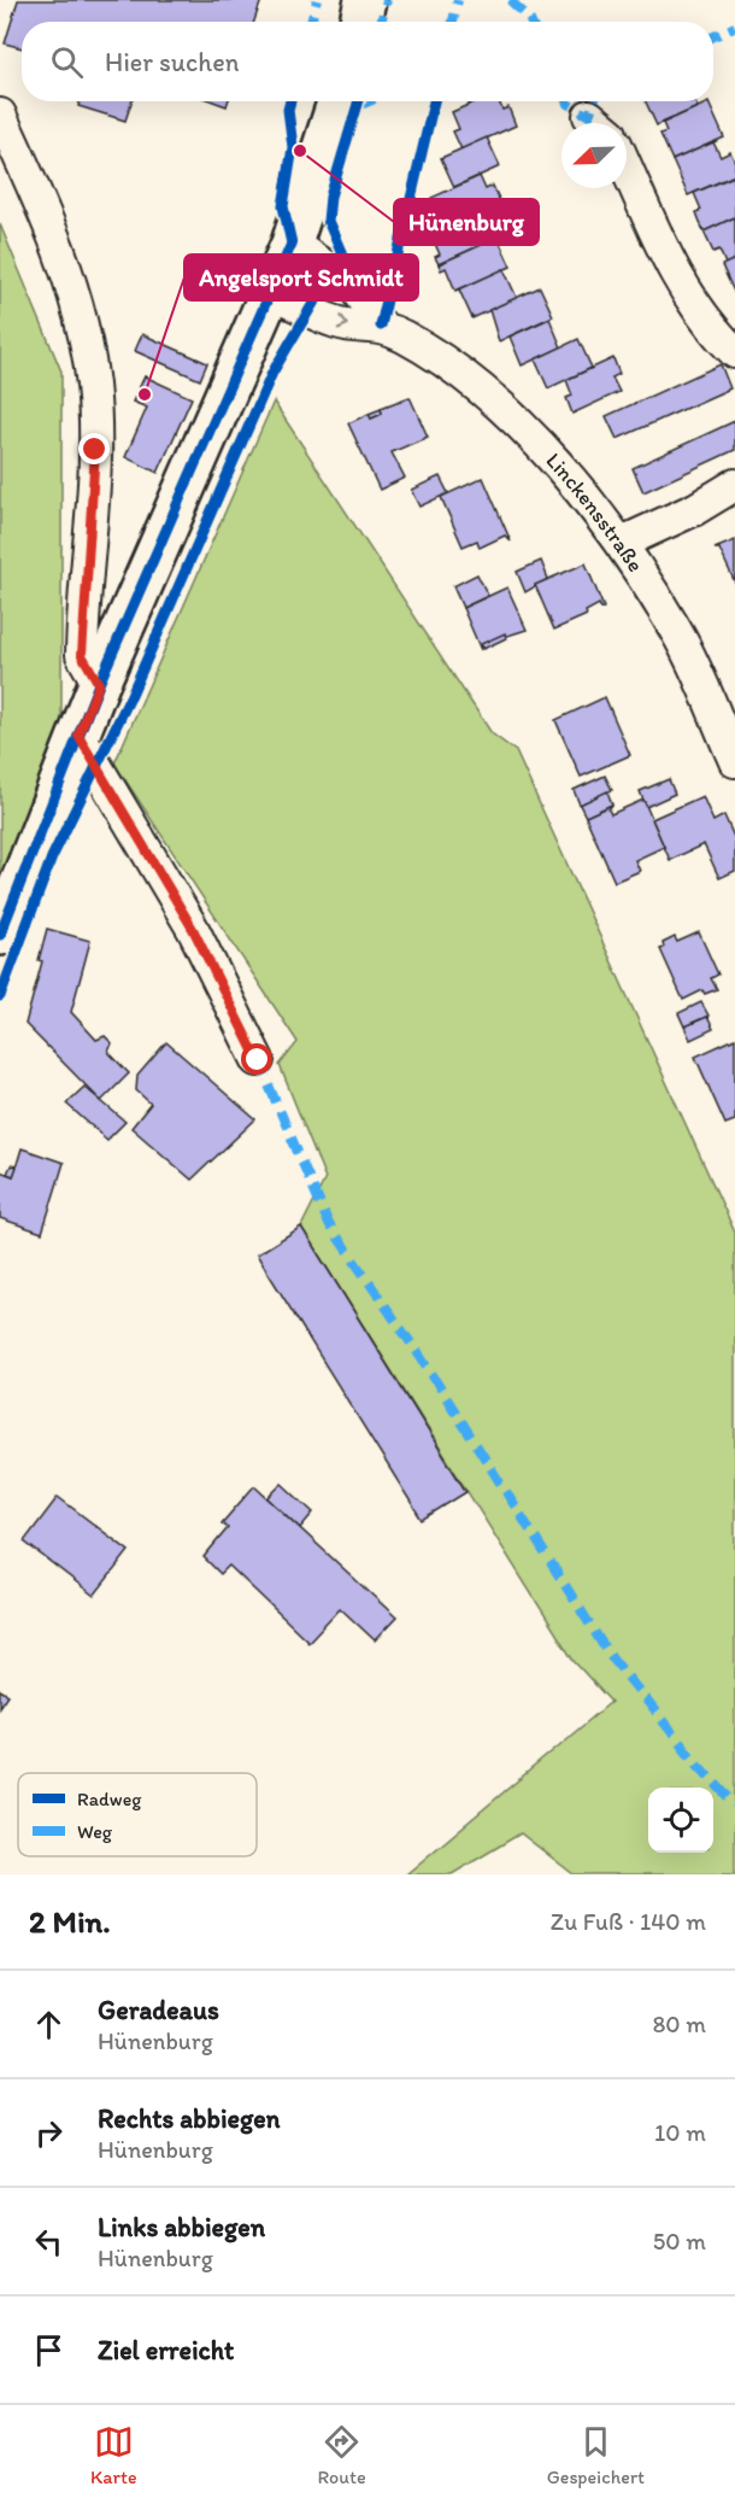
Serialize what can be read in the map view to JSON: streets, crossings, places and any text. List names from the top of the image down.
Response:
{
  "streets": {
    "street": ["Linckensstraße"]
  },
  "places": ["Hünenburg", "Angelsport Schmidt"],
  "legend": ["Radweg", "Weg"],
  "north": "bottom left",
  "page": {
    "search": "Hier suchen",
    "heading": ["2 Min.", "Zu Fuß · 140 m"],
    "list": [
      ["Geradeaus", "Hünenburg", "80 m"],
      ["Rechts abbiegen", "Hünenburg", "10 m"],
      ["Links abbiegen", "Hünenburg", "50 m"],
      "Ziel erreicht"
    ],
    "nav": ["Karte", "Route", "Gespeichert"]
  }
}
